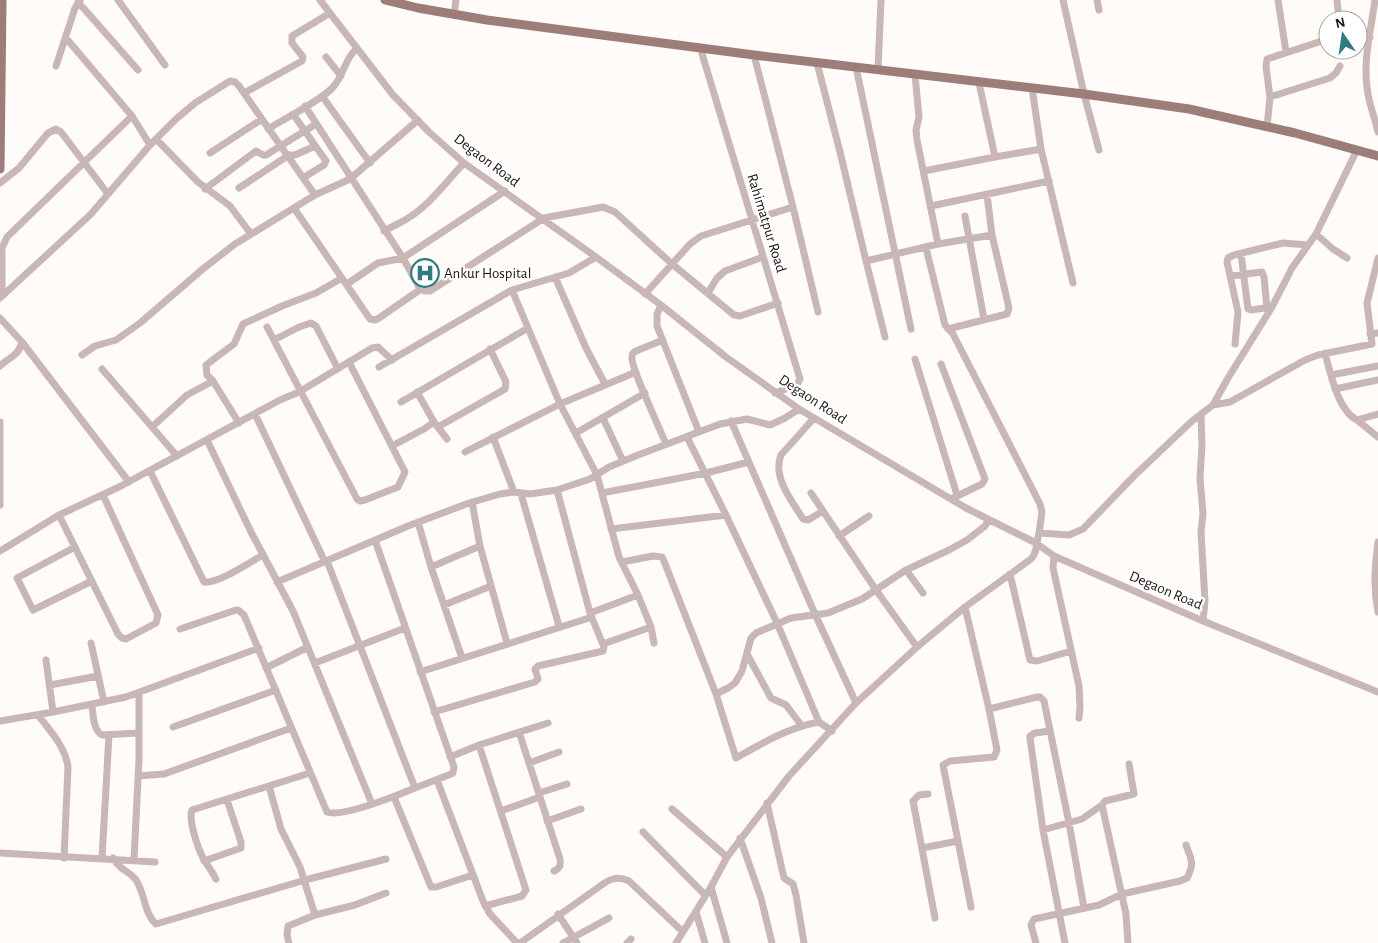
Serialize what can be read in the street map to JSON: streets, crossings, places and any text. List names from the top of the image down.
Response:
{
  "streets": {
    "street": ["Degaon Road", "Rahimatpur Road"]
  },
  "crossings": [
    ["Degaon Road", "Rahimatpur Road"]
  ],
  "places": {
    "hospital": ["Ankur Hospital"]
  },
  "north": "top"
}
